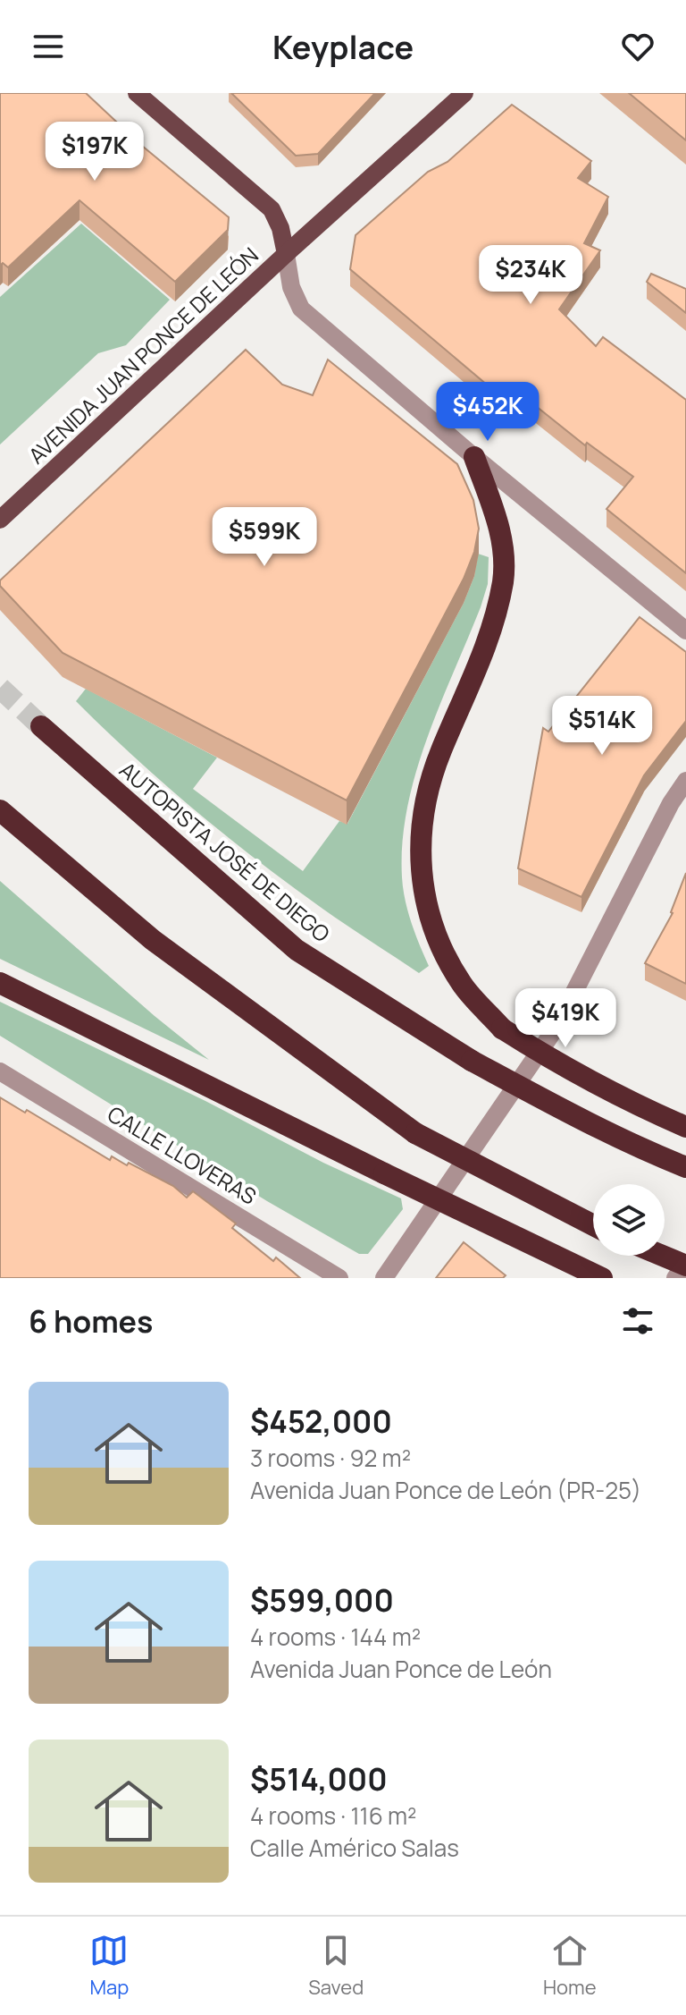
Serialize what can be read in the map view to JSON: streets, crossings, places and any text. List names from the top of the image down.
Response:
{
  "streets": {
    "highway": ["AUTOPISTA JOSÉ DE DIEGO"],
    "main road": ["AVENIDA JUAN PONCE DE LEÓN"],
    "street": ["CALLE LLOVERAS"]
  },
  "page": {
    "header": "Keyplace",
    "price": [
      "$197K",
      "$234K",
      "$452K",
      "$599K",
      "$514K",
      "$419K"
    ],
    "heading": "6 homes",
    "list": [
      {
        "name": "$452,000",
        "note": "3 rooms · 92 m² · Avenida Juan Ponce de León (PR-25)"
      },
      {
        "name": "$599,000",
        "note": "4 rooms · 144 m² · Avenida Juan Ponce de León"
      },
      {
        "name": "$514,000",
        "note": "4 rooms · 116 m² · Calle Américo Salas"
      }
    ],
    "tabs": ["Map", "Saved", "Home"]
  }
}
